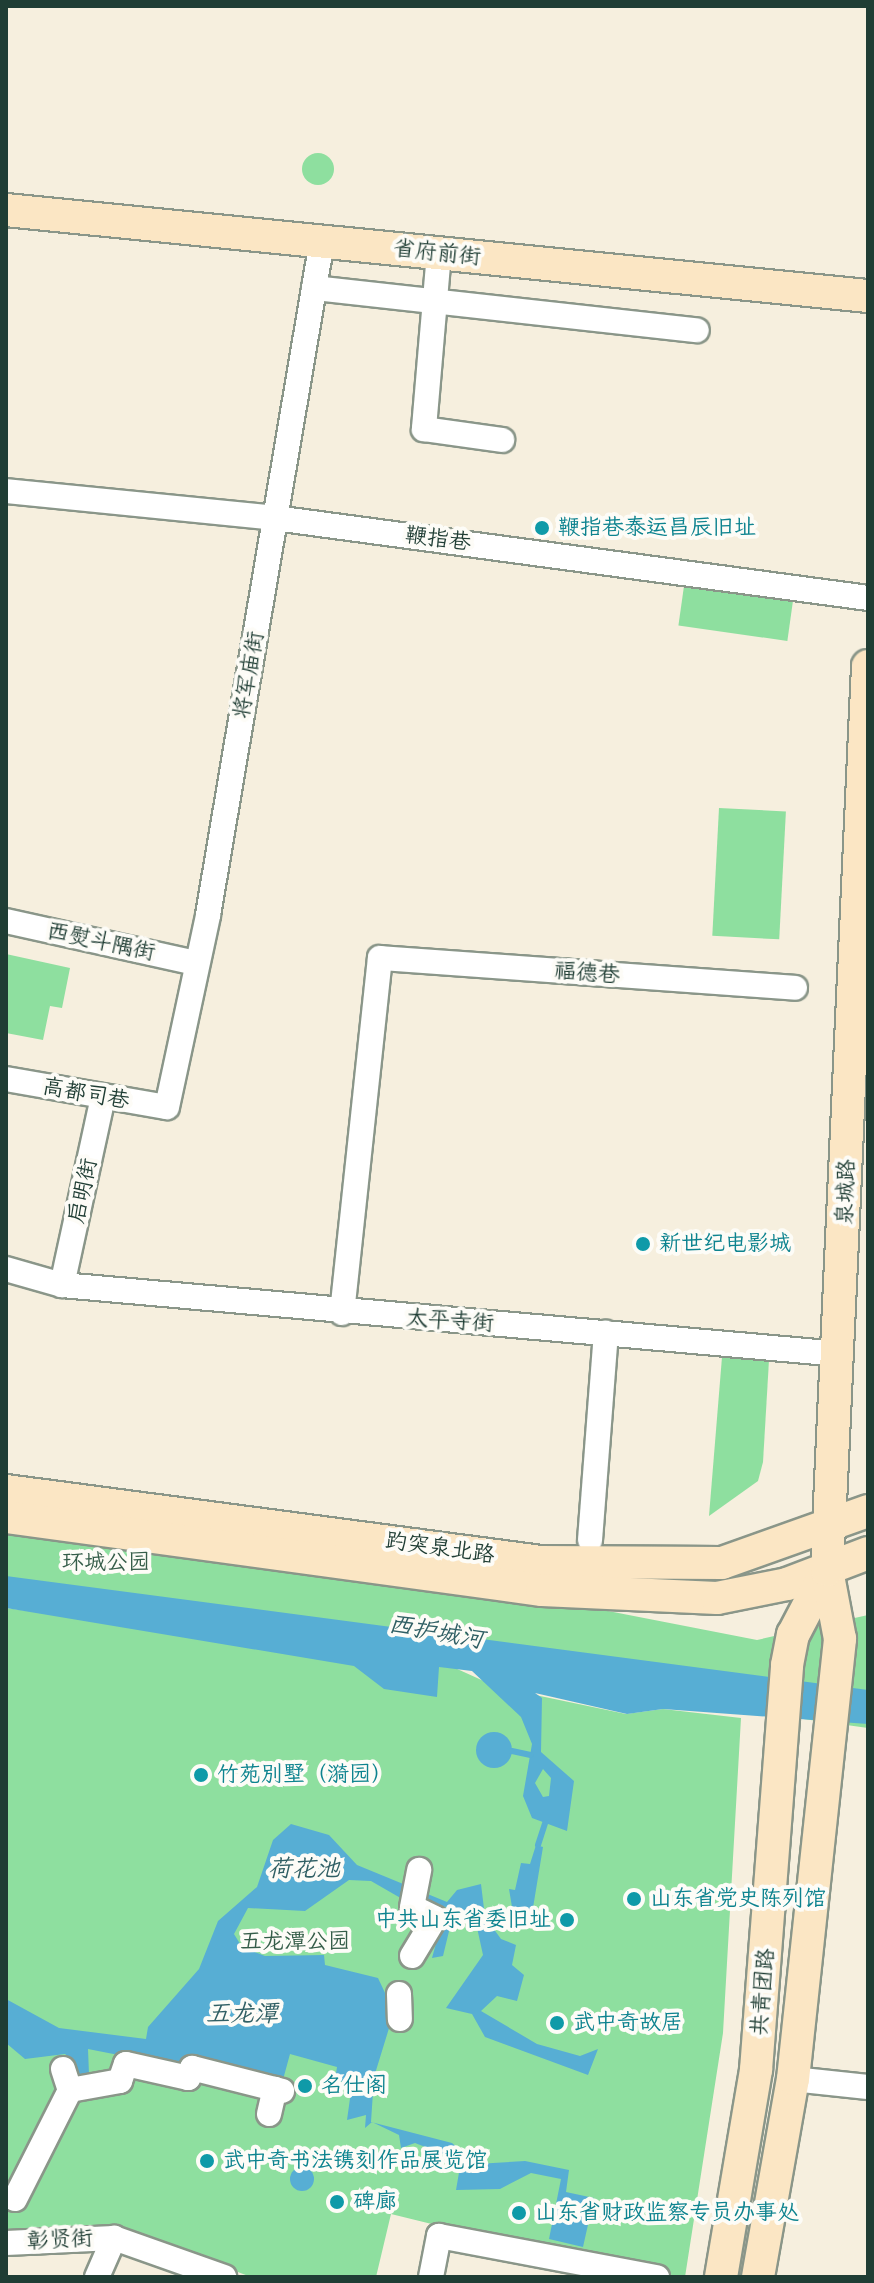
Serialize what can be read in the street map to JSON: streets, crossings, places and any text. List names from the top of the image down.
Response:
{
  "streets": {
    "main road": [
      "省府前街",
      "泉城路",
      "趵突泉北路",
      "共青团路"
    ],
    "street": [
      "鞭指巷",
      "将军庙街",
      "西熨斗隅街",
      "福德巷",
      "高都司巷",
      "启明街",
      "太平寺街",
      "彰贤街"
    ]
  },
  "crossings": [
    ["省府前街", "将军庙街"],
    ["鞭指巷", "将军庙街"],
    ["将军庙街", "西熨斗隅街"],
    ["将军庙街", "高都司巷"],
    ["福德巷", "太平寺街"],
    ["高都司巷", "启明街"],
    ["启明街", "太平寺街"],
    ["泉城路", "太平寺街"],
    ["泉城路", "趵突泉北路"],
    ["泉城路", "共青团路"],
    ["趵突泉北路", "共青团路"]
  ],
  "water": ["西护城河", "荷花池", "五龙潭"],
  "parks": ["环城公园", "五龙潭公园"],
  "places": [
    "鞭指巷泰运昌辰旧址",
    "新世纪电影城",
    "竹苑别墅（漪园）",
    "山东省党史陈列馆",
    "中共山东省委旧址",
    "武中奇故居",
    "名仕阁",
    "武中奇书法镌刻作品展览馆",
    "碑廊",
    "山东省财政监察专员办事处"
  ]
}
